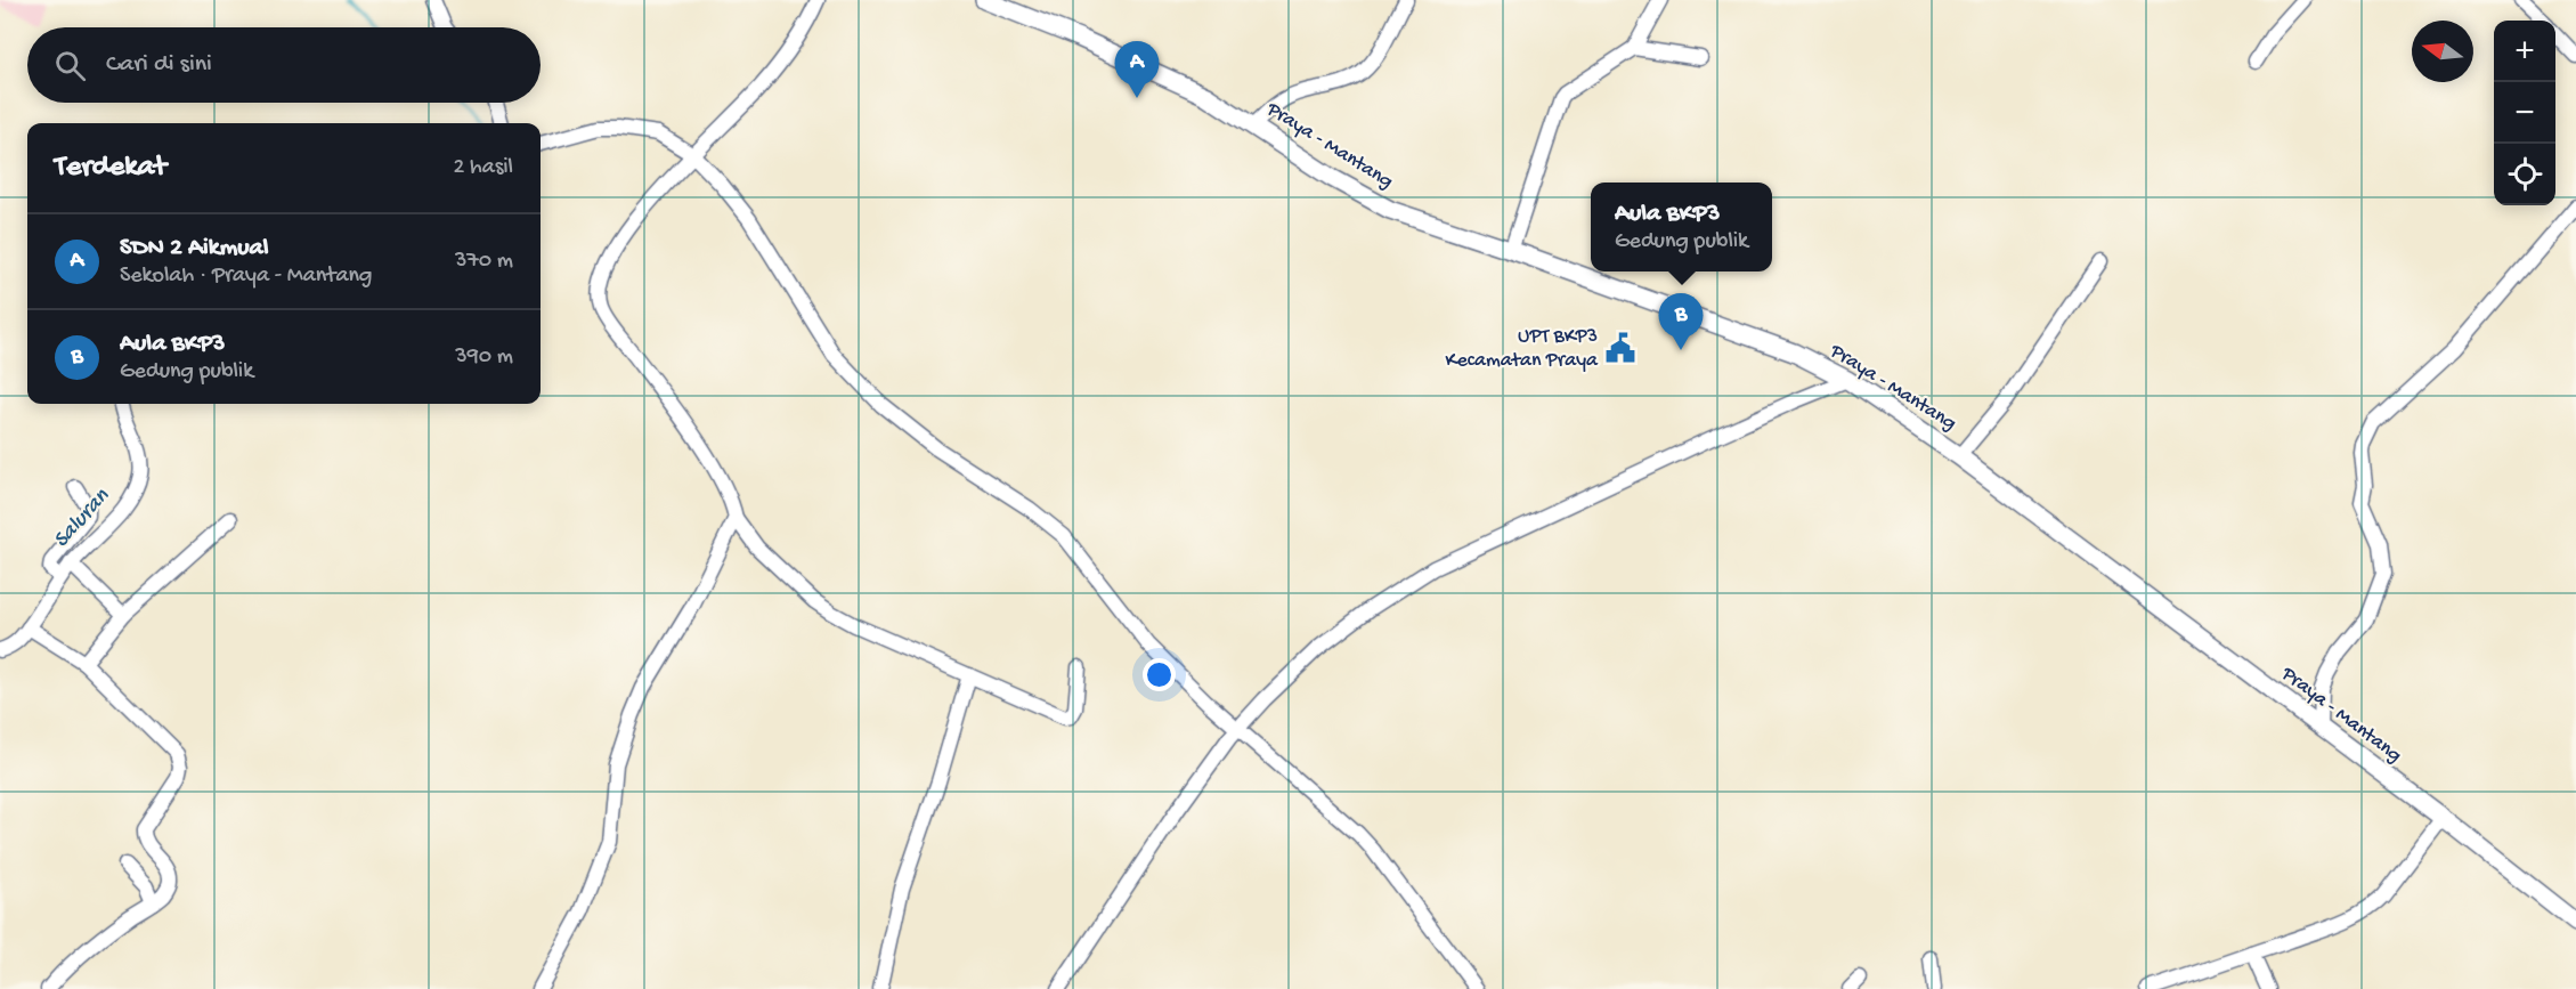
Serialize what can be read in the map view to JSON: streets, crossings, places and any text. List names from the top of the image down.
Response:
{
  "streets": {
    "main road": ["Praya - Mantang"]
  },
  "water": ["Saluran"],
  "places": {
    "public building": ["UPT BKP3 Kecamatan Praya"]
  },
  "north": "left",
  "page": {
    "map_buttons": ["+", "−"],
    "search": "Cari di sini",
    "pins": ["A", "B"],
    "heading": ["Terdekat", "2 hasil"],
    "popup": ["Aula BKP3", "Gedung publik"],
    "list": [
      {
        "mark": "A",
        "name": "SDN 2 Aikmual",
        "note": "Sekolah · Praya - Mantang",
        "value": "370 m"
      },
      {
        "mark": "B",
        "name": "Aula BKP3",
        "note": "Gedung publik",
        "value": "390 m"
      }
    ]
  }
}
